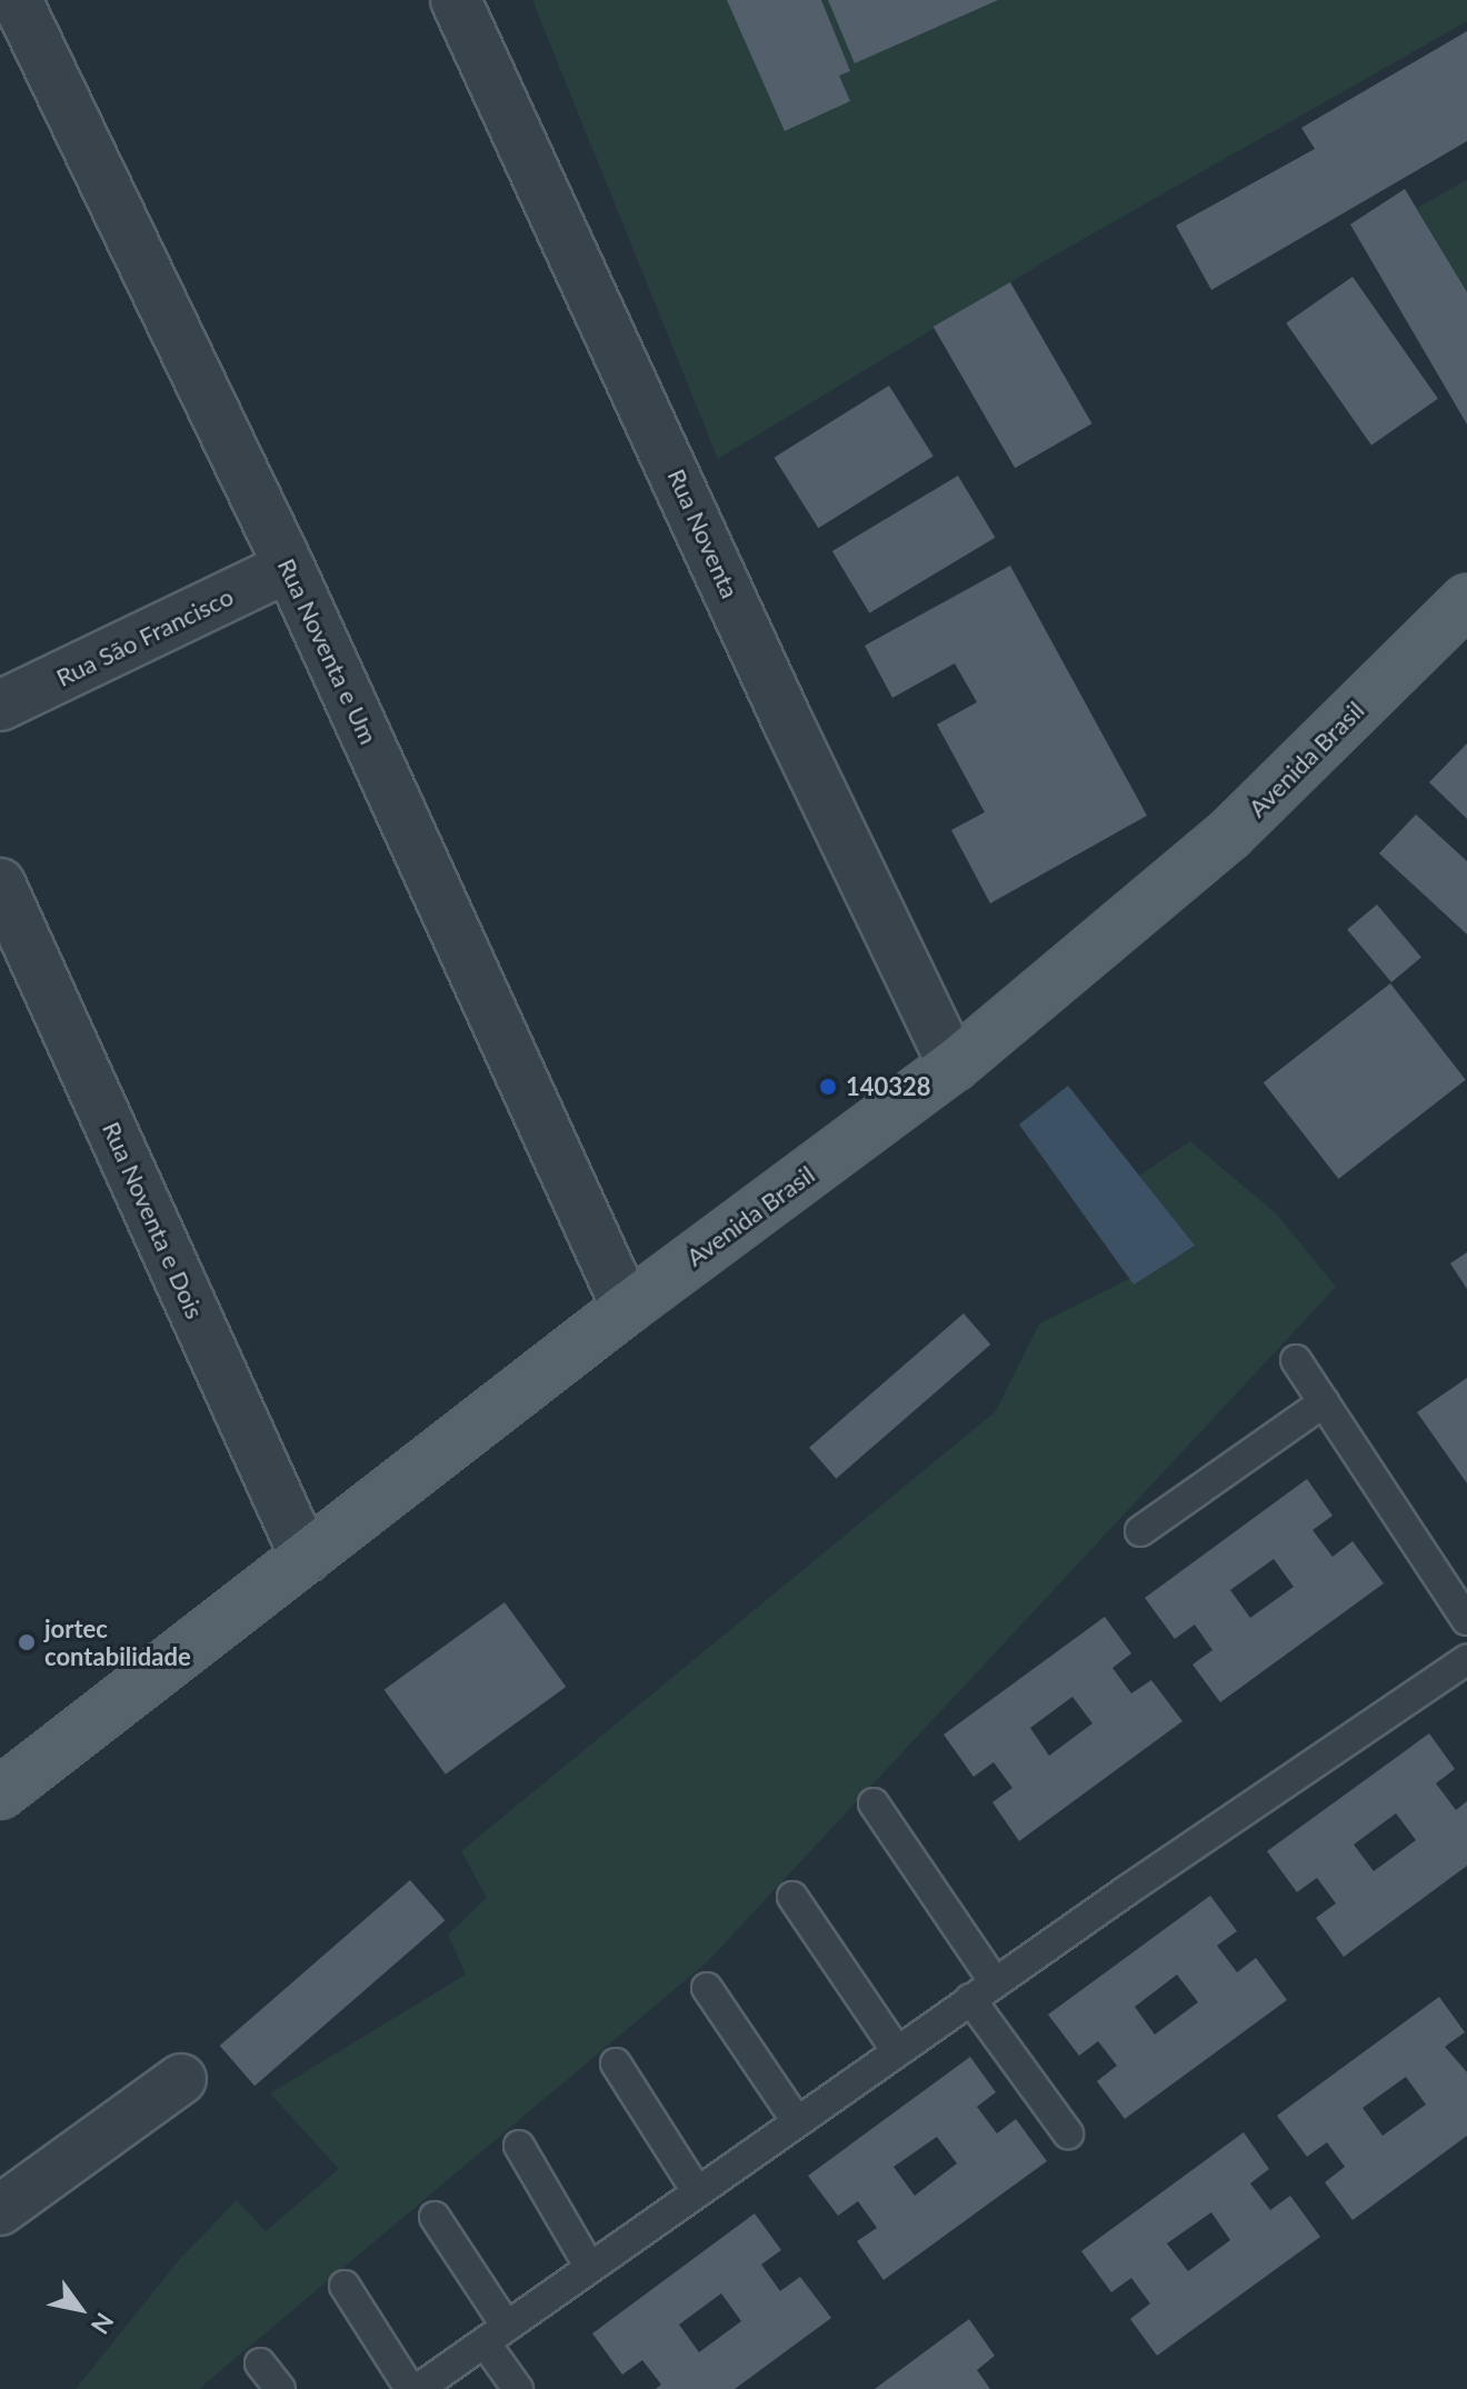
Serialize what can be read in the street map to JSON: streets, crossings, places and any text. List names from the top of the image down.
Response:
{
  "streets": {
    "main road": ["Avenida Brasil"],
    "street": [
      "Rua Noventa",
      "Rua São Francisco",
      "Rua Noventa e Um",
      "Rua Noventa e Dois"
    ]
  },
  "crossings": [
    ["Rua Noventa", "Avenida Brasil"],
    ["Rua São Francisco", "Rua Noventa e Um"],
    ["Rua Noventa e Um", "Avenida Brasil"],
    ["Avenida Brasil", "Rua Noventa e Dois"]
  ],
  "places": ["140328", "jortec contabilidade"],
  "north": "bottom right"
}
